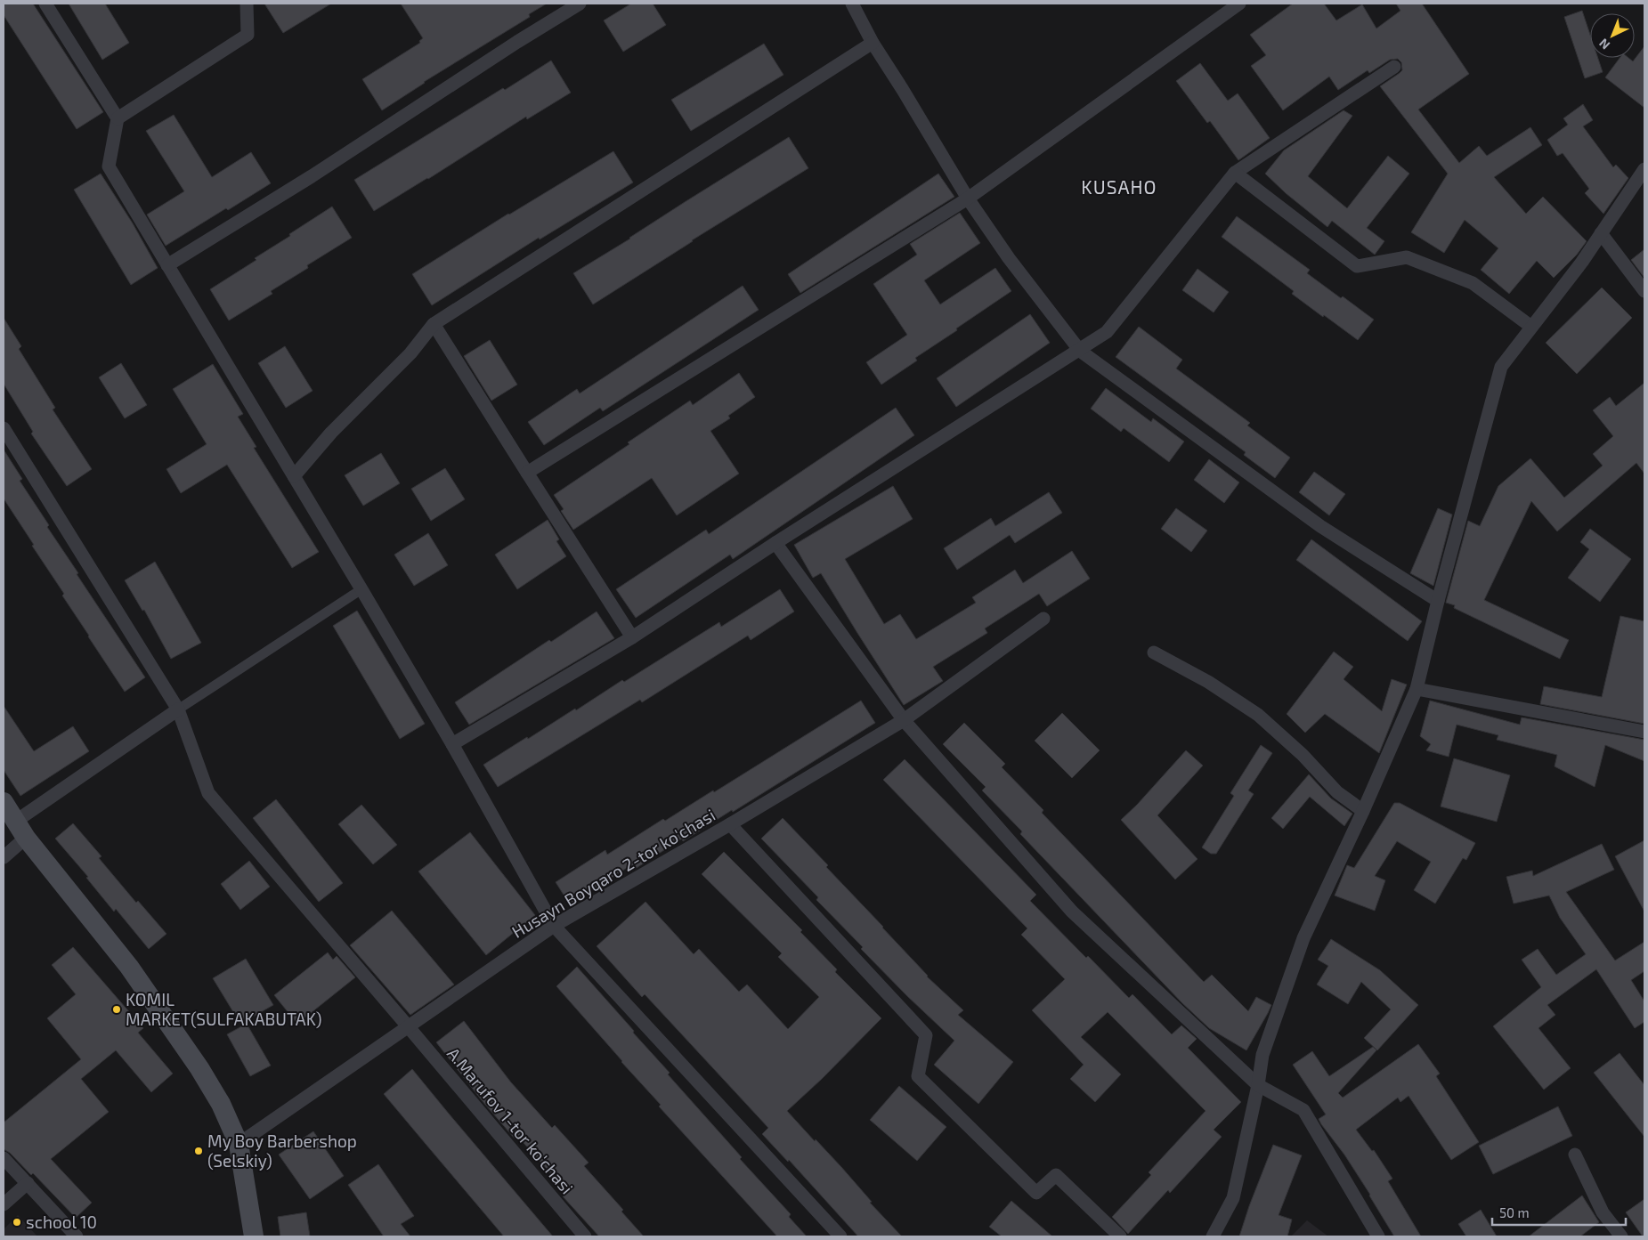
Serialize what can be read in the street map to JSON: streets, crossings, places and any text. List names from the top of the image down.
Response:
{
  "streets": {
    "street": ["Husayn Boyqaro 2-tor ko'chasi", "A.Marufov 1-tor ko'chasi"]
  },
  "crossings": [
    ["Husayn Boyqaro 2-tor ko'chasi", "A.Marufov 1-tor ko'chasi"]
  ],
  "districts": ["KUSAHO"],
  "places": ["KOMIL MARKET(SULFAKABUTAK)", "My Boy Barbershop (Selskiy)", "school 10"],
  "scale_bar": "50 m",
  "north": "bottom left"
}
